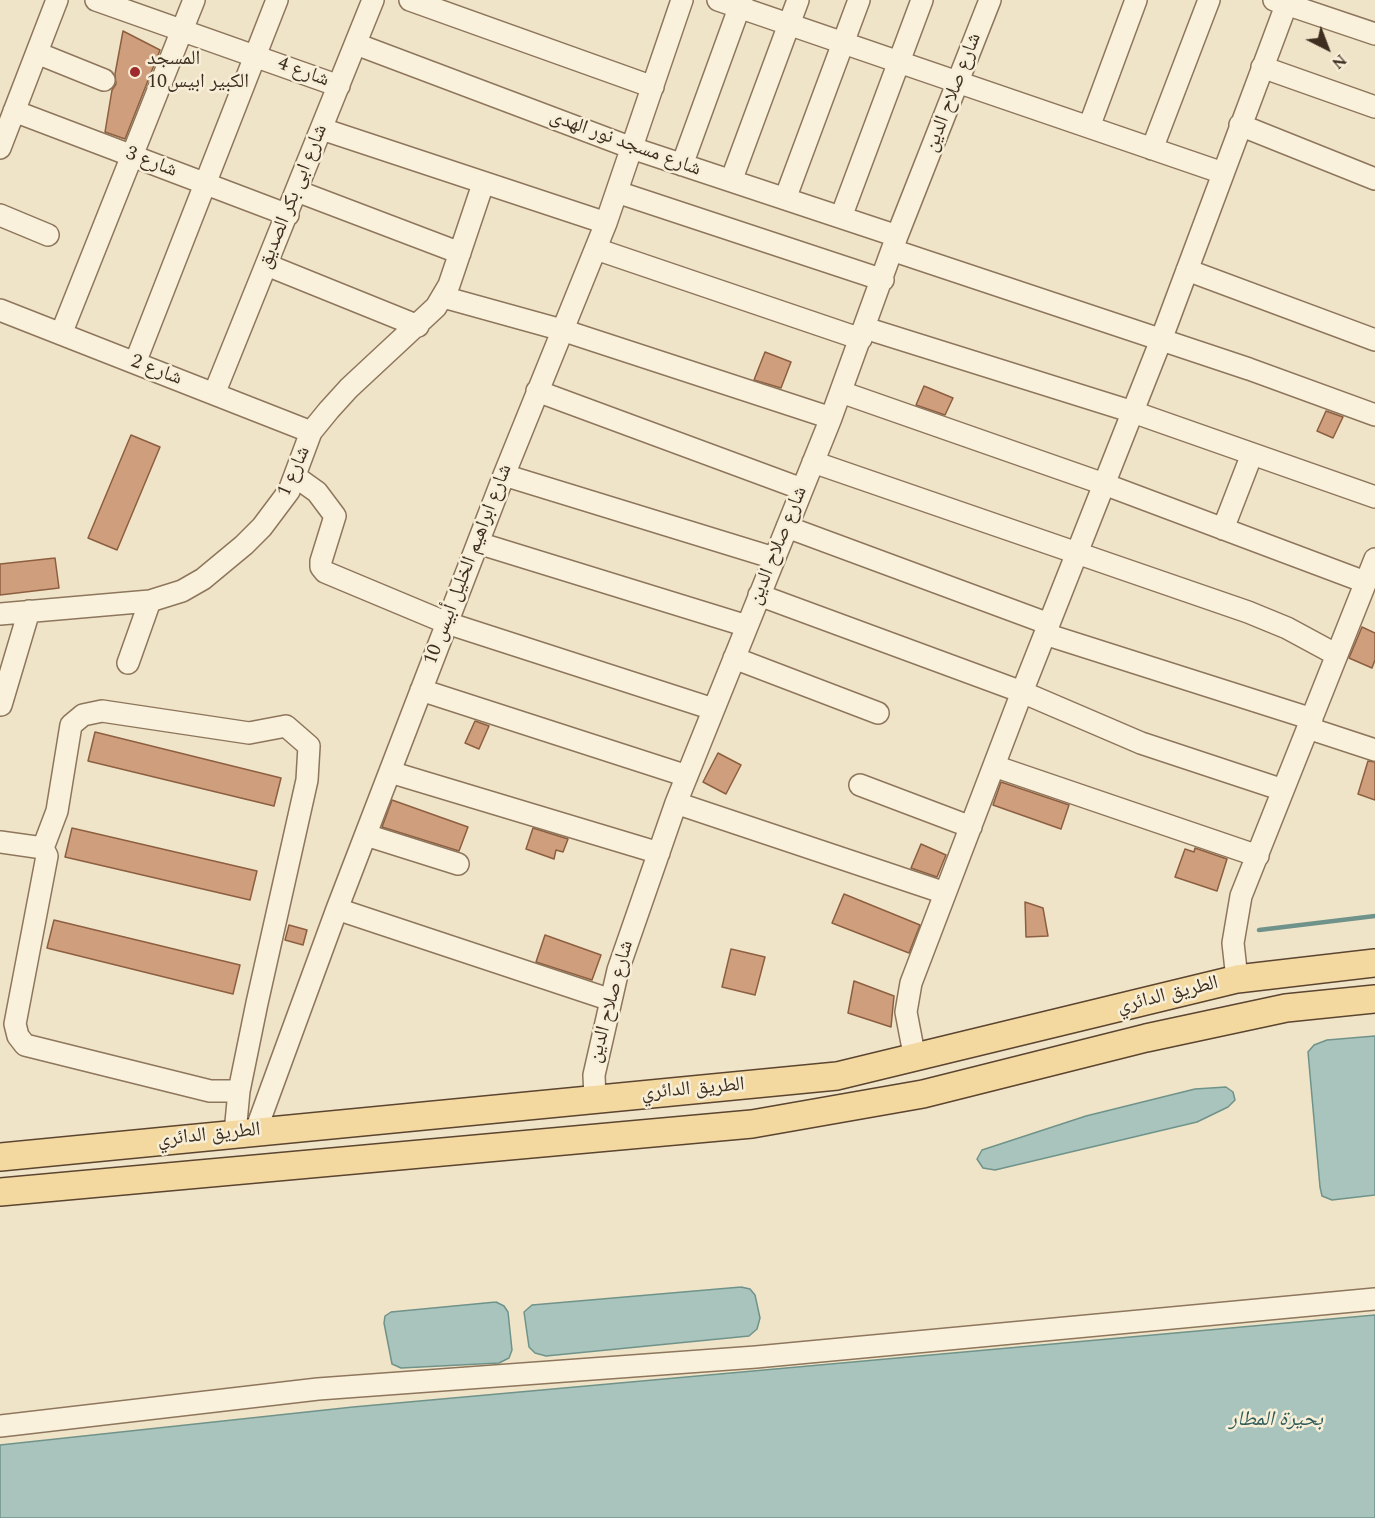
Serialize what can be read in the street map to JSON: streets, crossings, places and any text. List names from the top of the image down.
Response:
{
  "streets": {
    "main road": ["الطريق الدائري"],
    "street": [
      "شارع 4",
      "شارع صلاح الدين",
      "شارع مسجد نور الهدى",
      "شارع 3",
      "شارع ابى بكر الصديق",
      "شارع 2",
      "شارع 1",
      "شارع ابراهيم الخليل أبيس 10"
    ]
  },
  "crossings": [
    ["شارع 4", "شارع ابى بكر الصديق"],
    ["شارع صلاح الدين", "شارع مسجد نور الهدى"],
    ["شارع صلاح الدين", "الطريق الدائري"],
    ["شارع مسجد نور الهدى", "شارع ابى بكر الصديق"],
    ["شارع مسجد نور الهدى", "شارع ابراهيم الخليل أبيس 10"],
    ["شارع 3", "شارع ابى بكر الصديق"],
    ["شارع ابى بكر الصديق", "شارع 2"],
    ["شارع 2", "شارع 1"],
    ["شارع ابراهيم الخليل أبيس 10", "الطريق الدائري"]
  ],
  "water": ["بحيرة المطار"],
  "places": ["المسجد الكبير ابيس10"],
  "north": "bottom right"
}
